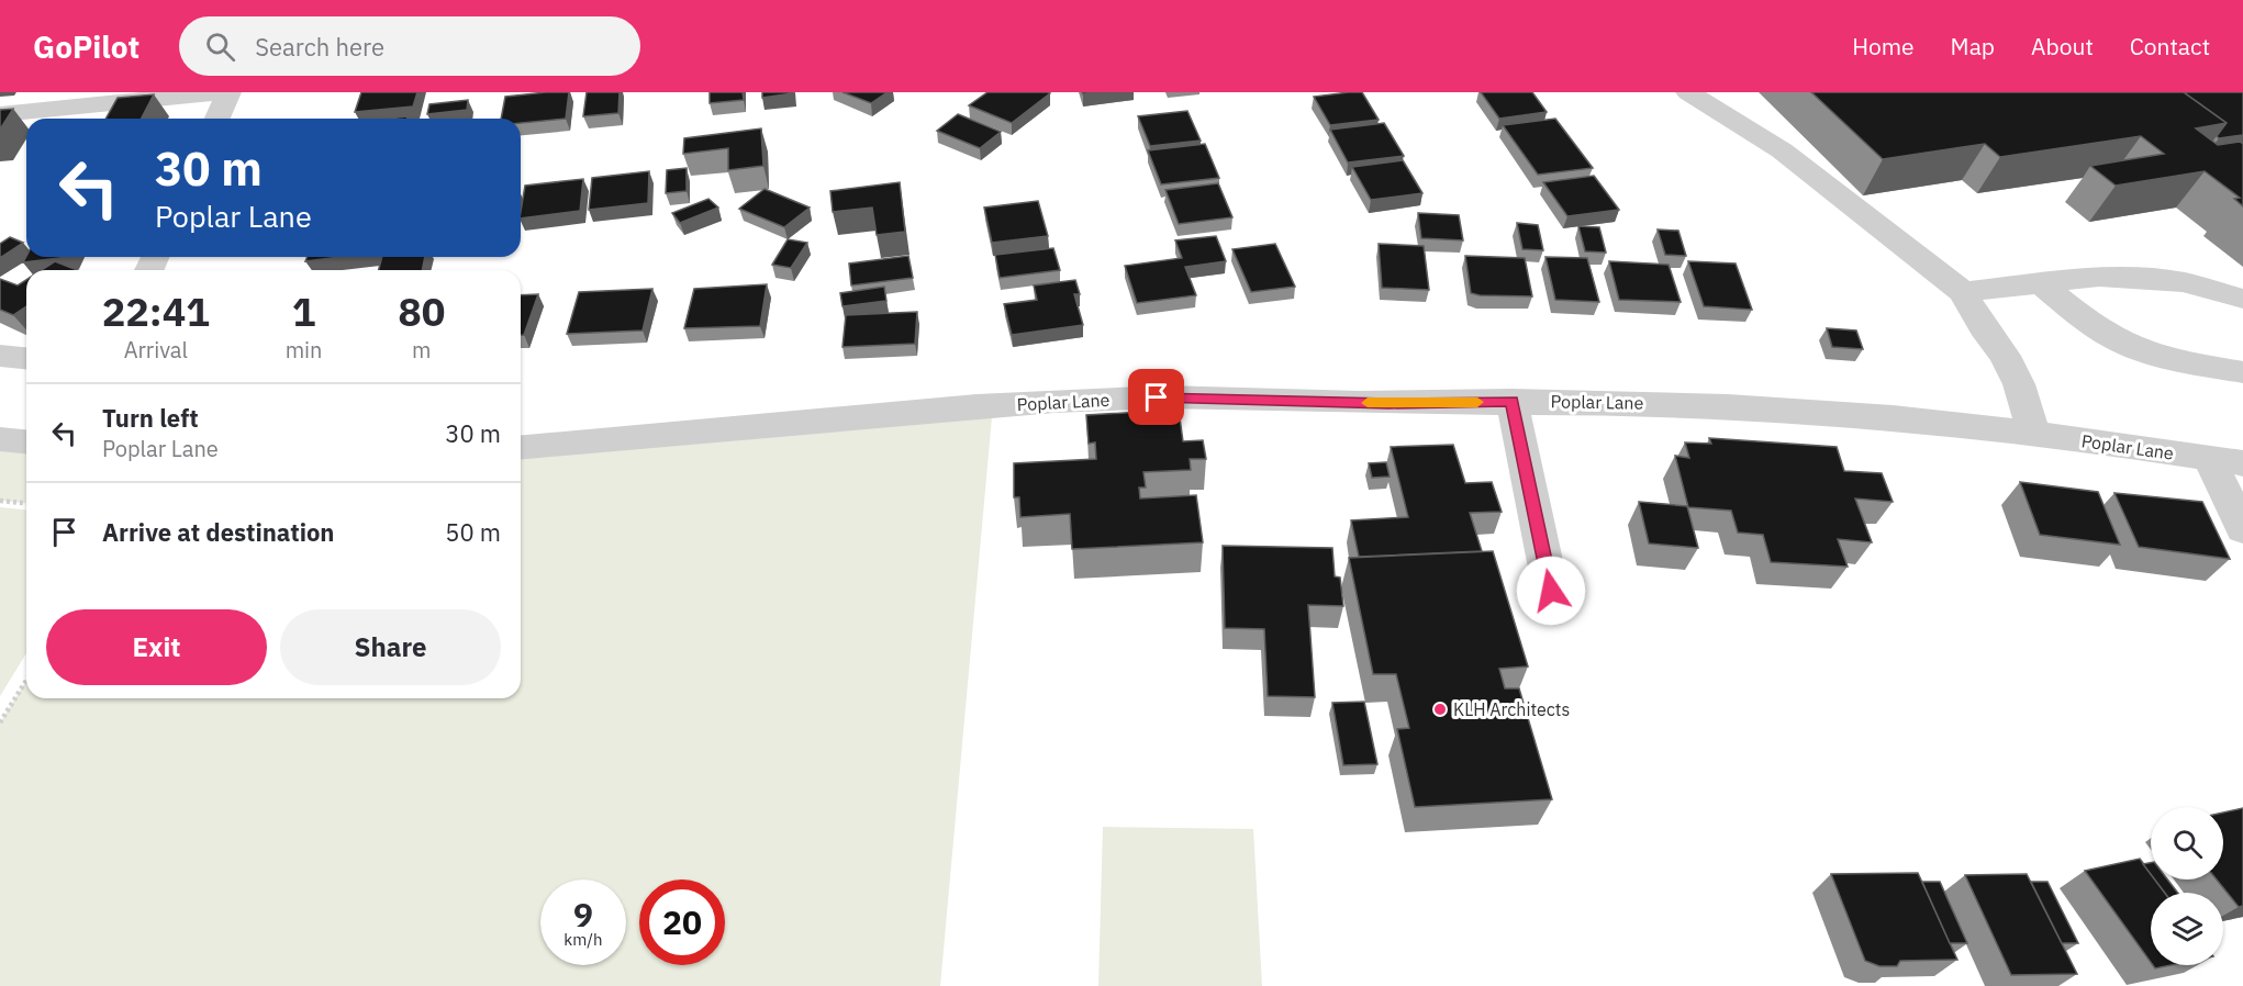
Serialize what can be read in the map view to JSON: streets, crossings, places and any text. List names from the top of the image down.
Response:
{
  "streets": {
    "street": ["Poplar Lane"]
  },
  "places": ["KLH Architects"],
  "page": {
    "header": "GoPilot",
    "search": "Search here",
    "nav": [
      "Home",
      "Map",
      "About",
      "Contact"
    ],
    "turn": ["30 m", "Poplar Lane"],
    "eta": [
      "22:41",
      "Arrival",
      "1",
      "min",
      "80",
      "m"
    ],
    "list": [
      {
        "name": "Turn left",
        "note": "Poplar Lane",
        "value": "30 m"
      },
      {
        "name": "Arrive at destination",
        "value": "50 m"
      }
    ],
    "buttons": ["Exit", "Share"],
    "speed": "9 km/h",
    "limit": "20"
  }
}
